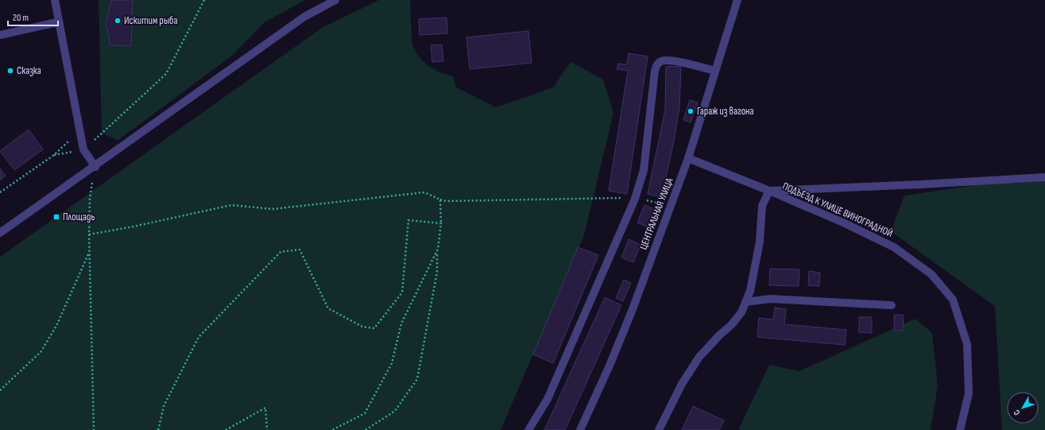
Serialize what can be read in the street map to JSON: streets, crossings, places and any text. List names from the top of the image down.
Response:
{
  "streets": {
    "street": ["ПОДЪЕЗД К УЛИЦЕ ВИНОГРАДНОЙ", "ЦЕНТРАЛЬНАЯ УЛИЦА"]
  },
  "crossings": [
    ["ПОДЪЕЗД К УЛИЦЕ ВИНОГРАДНОЙ", "ЦЕНТРАЛЬНАЯ УЛИЦА"]
  ],
  "places": {
    "other": ["Искитим рыба", "Сказка", "Гараж из вагона"],
    "transit": ["Площадь"]
  },
  "scale_bar": "20 m",
  "north": "bottom left"
}
